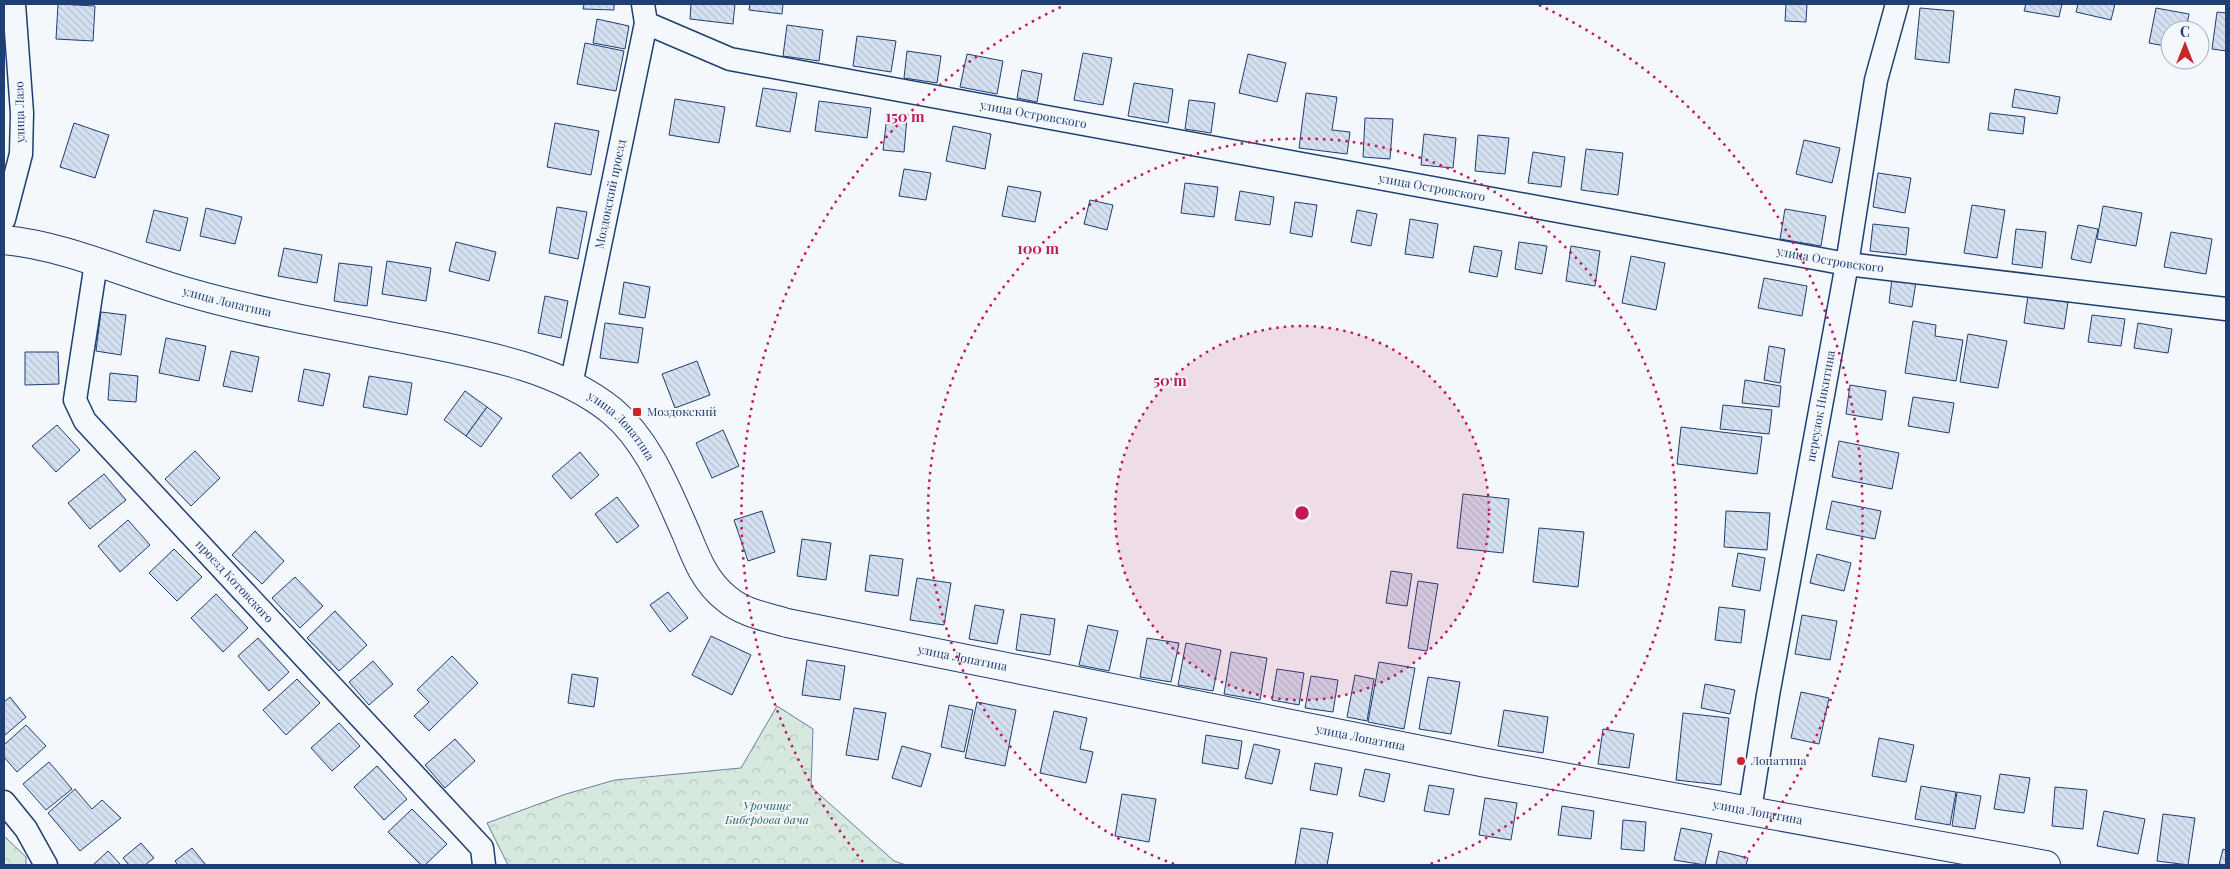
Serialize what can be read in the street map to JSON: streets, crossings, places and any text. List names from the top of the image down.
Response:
{
  "streets": {
    "street": [
      "улица Лазо",
      "улица Островского",
      "Моздокский проезд",
      "улица Лопатина",
      "переулок Никитина",
      "проезд Котовского"
    ]
  },
  "crossings": [
    ["улица Островского", "Моздокский проезд"],
    ["улица Островского", "переулок Никитина"],
    ["Моздокский проезд", "улица Лопатина"],
    ["улица Лопатина", "переулок Никитина"],
    ["улица Лопатина", "проезд Котовского"]
  ],
  "parks": ["Урочище Бибердова дача"],
  "places": {
    "transit": ["Моздокский"],
    "other": ["Лопатина"]
  },
  "north": "top",
  "rings": ["150 m", "100 m", "50 m"]
}
